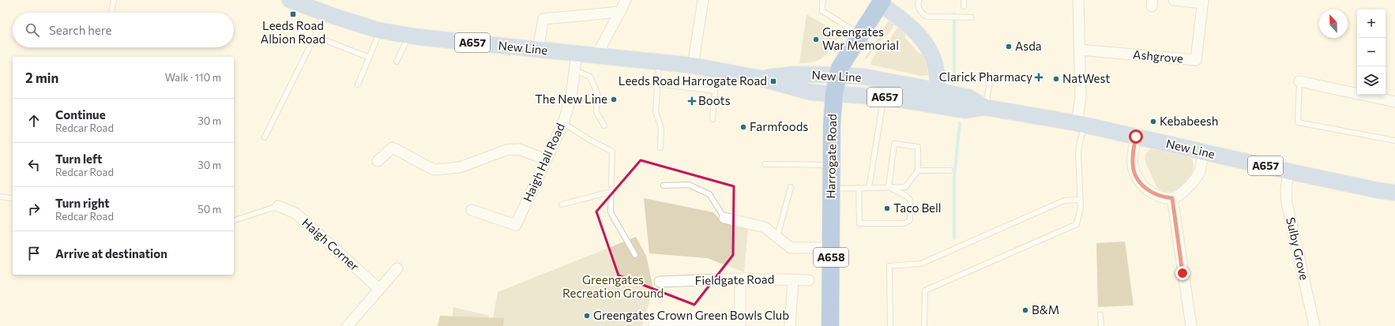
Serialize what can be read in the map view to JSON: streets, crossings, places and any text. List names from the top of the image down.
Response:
{
  "streets": {
    "highway": ["Harrogate Road", "A658"],
    "main road": ["A657", "New Line"],
    "street": [
      "Ashgrove",
      "Haigh Hall Road",
      "Haigh Corner",
      "Sulby Grove",
      "Fieldgate Road"
    ]
  },
  "crossings": [
    ["New Line", "Harrogate Road"],
    ["New Line", "Haigh Hall Road"],
    ["New Line", "Sulby Grove"]
  ],
  "parks": ["Greengates Recreation Ground"],
  "places": {
    "transit": ["Leeds Road Albion Road", "Leeds Road Harrogate Road"],
    "other": [
      "Greengates War Memorial",
      "Asda",
      "NatWest",
      "The New Line",
      "Kebabeesh",
      "Farmfoods",
      "Taco Bell",
      "B&M",
      "Greengates Crown Green Bowls Club"
    ],
    "health": ["Clarick Pharmacy", "Boots"]
  },
  "north": "top",
  "page": {
    "map_buttons": ["+", "−"],
    "search": "Search here",
    "heading": ["2 min", "Walk · 110 m"],
    "list": [
      ["Continue", "Redcar Road", "30 m"],
      ["Turn left", "Redcar Road", "30 m"],
      ["Turn right", "Redcar Road", "50 m"],
      "Arrive at destination"
    ]
  }
}
